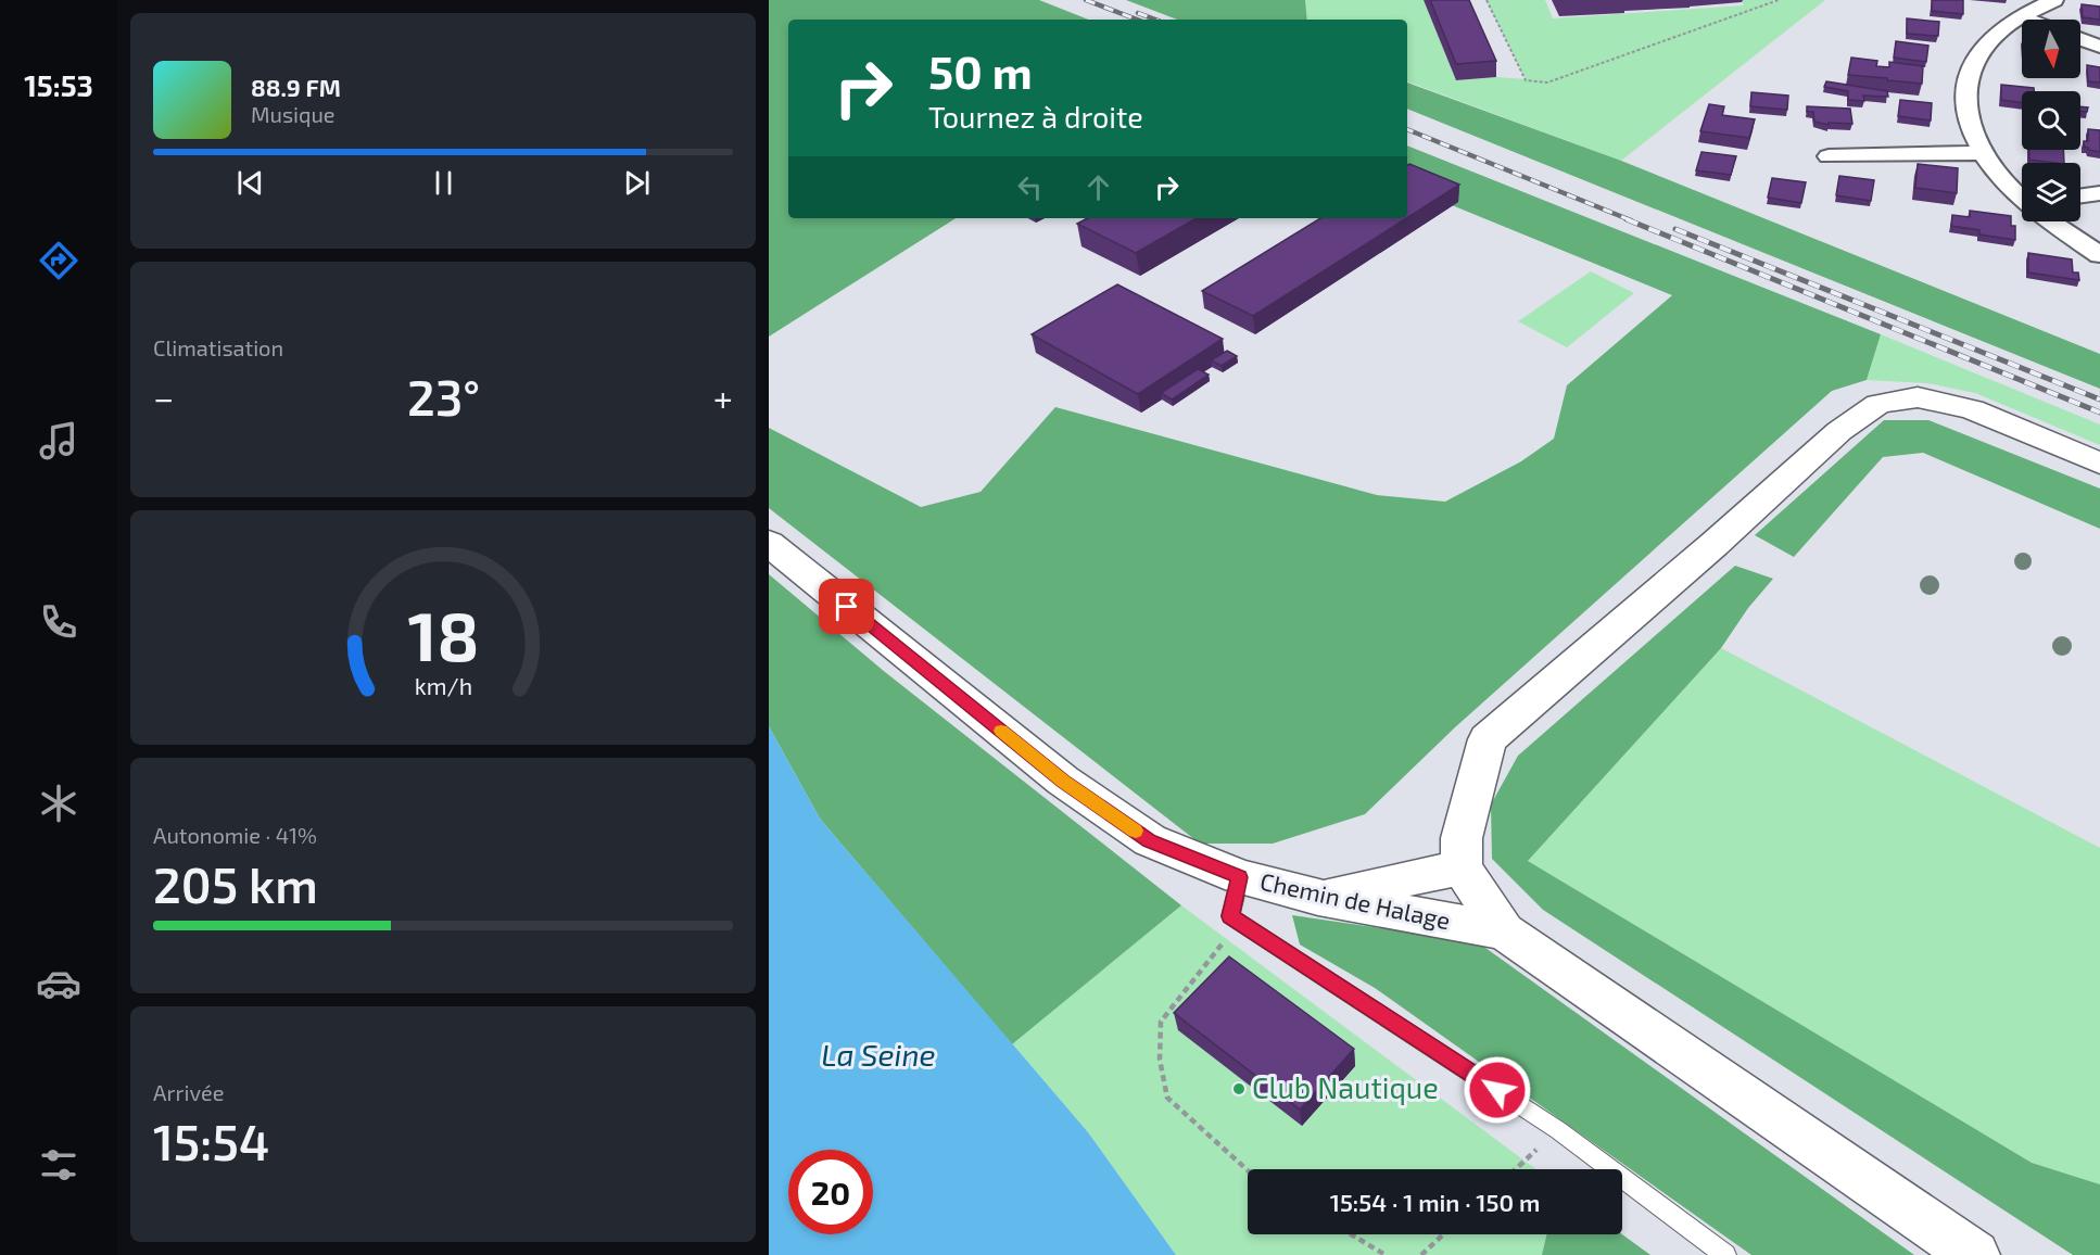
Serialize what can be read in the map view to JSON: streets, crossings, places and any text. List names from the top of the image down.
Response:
{
  "streets": {
    "street": ["Chemin de Halage"]
  },
  "water": ["La Seine"],
  "places": ["Club Nautique"],
  "north": "bottom",
  "page": {
    "tabs": "15:53",
    "turn": ["50 m", "Tournez à droite"],
    "song": ["88.9 FM", "Musique"],
    "tile": [
      "Climatisation",
      ["Autonomie · 41%", "205 km"],
      ["Arrivée", "15:54"]
    ],
    "heat": ["−", "23°", "+"],
    "limit": "20",
    "trip": "15:54 · 1 min · 150 m",
    "gauge": ["18", "km/h"]
  }
}
